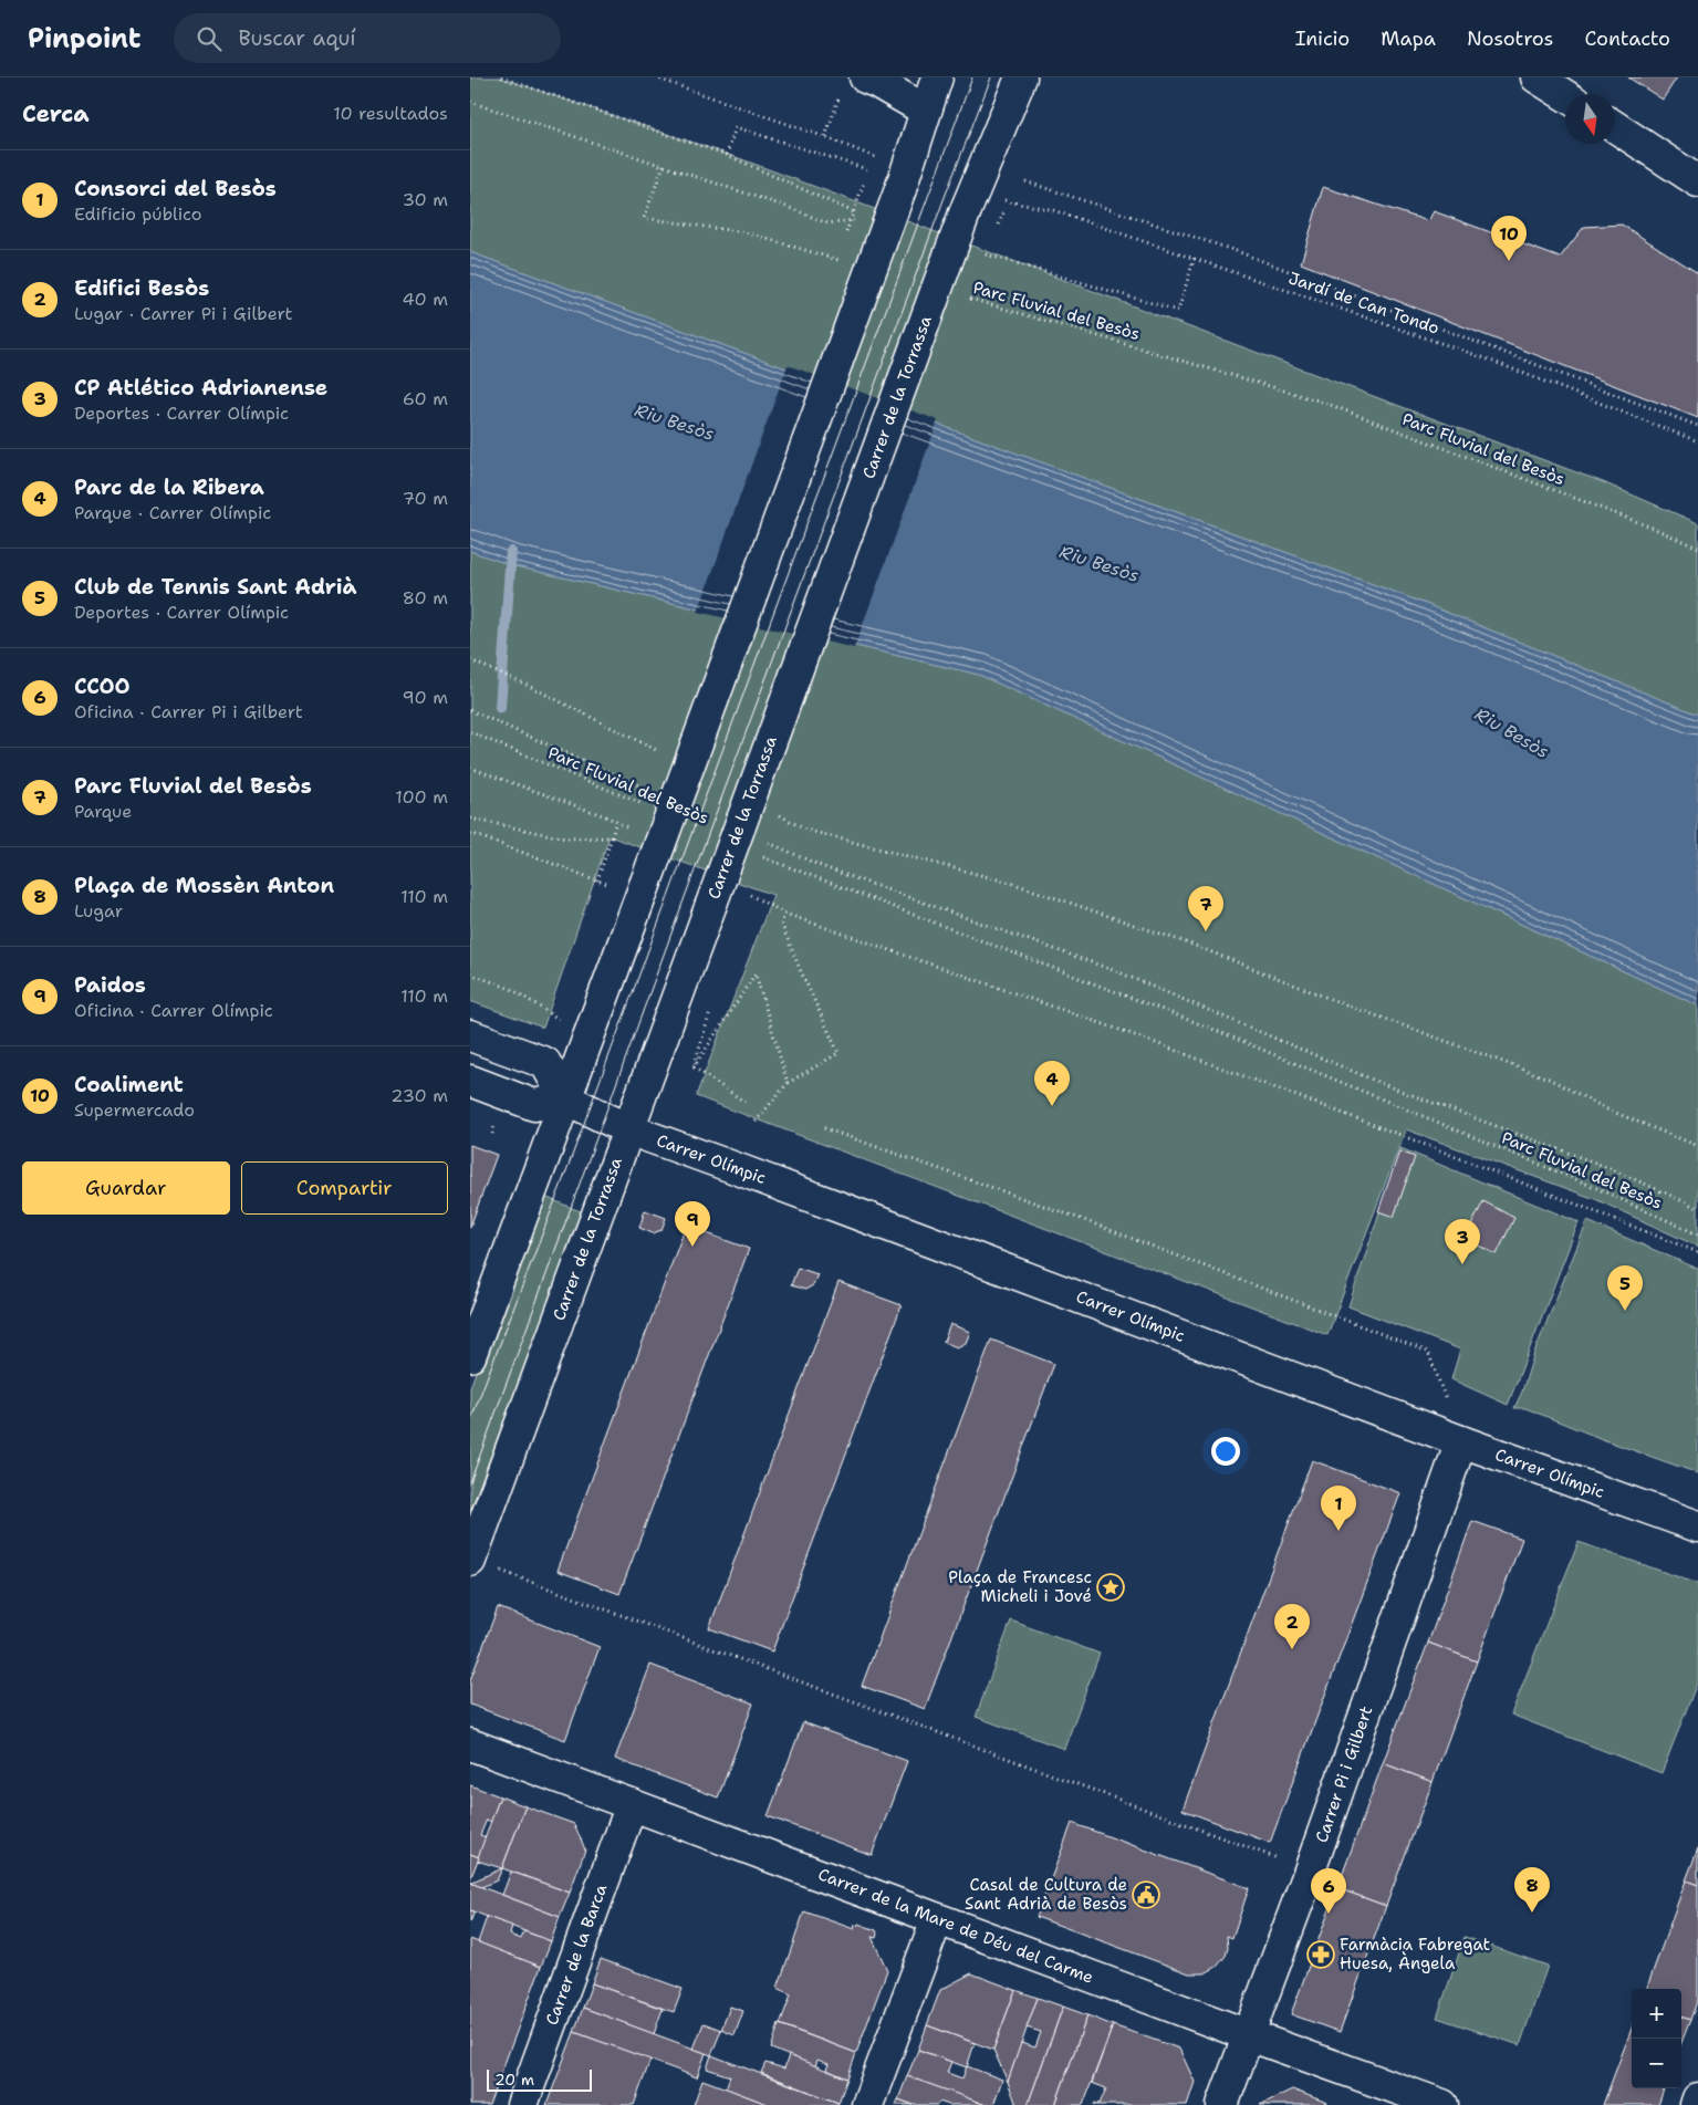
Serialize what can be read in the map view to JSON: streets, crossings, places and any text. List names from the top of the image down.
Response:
{
  "streets": {
    "street": [
      "Carrer de la Torrassa",
      "Carrer Olímpic",
      "Carrer Pi i Gilbert",
      "Carrer de la Mare de Déu del Carme",
      "Carrer de la Barca"
    ],
    "path": ["Jardí de Can Tondo", "Parc Fluvial del Besòs"]
  },
  "crossings": [
    ["Carrer de la Torrassa", "Carrer Olímpic"],
    ["Carrer Olímpic", "Carrer Pi i Gilbert"],
    ["Carrer Pi i Gilbert", "Carrer de la Mare de Déu del Carme"],
    ["Carrer de la Mare de Déu del Carme", "Carrer de la Barca"]
  ],
  "water": ["Riu Besòs"],
  "places": {
    "place": ["Plaça de Francesc Micheli i Jové"],
    "public building": ["Casal de Cultura de Sant Adrià de Besòs"],
    "pharmacy": ["Farmàcia Fabregat Huesa, Àngela"]
  },
  "scale_bar": "20 m",
  "north": "bottom",
  "page": {
    "header": "Pinpoint",
    "search": "Buscar aquí",
    "nav": [
      "Inicio",
      "Mapa",
      "Nosotros",
      "Contacto"
    ],
    "heading": ["Cerca", "10 resultados"],
    "list": [
      {
        "mark": "1",
        "name": "Consorci del Besòs",
        "note": "Edificio público",
        "value": "30 m"
      },
      {
        "mark": "2",
        "name": "Edifici Besòs",
        "note": "Lugar · Carrer Pi i Gilbert",
        "value": "40 m"
      },
      {
        "mark": "3",
        "name": "CP Atlético Adrianense",
        "note": "Deportes · Carrer Olímpic",
        "value": "60 m"
      },
      {
        "mark": "4",
        "name": "Parc de la Ribera",
        "note": "Parque · Carrer Olímpic",
        "value": "70 m"
      },
      {
        "mark": "5",
        "name": "Club de Tennis Sant Adrià",
        "note": "Deportes · Carrer Olímpic",
        "value": "80 m"
      },
      {
        "mark": "6",
        "name": "CCOO",
        "note": "Oficina · Carrer Pi i Gilbert",
        "value": "90 m"
      },
      {
        "mark": "7",
        "name": "Parc Fluvial del Besòs",
        "note": "Parque",
        "value": "100 m"
      },
      {
        "mark": "8",
        "name": "Plaça de Mossèn Anton",
        "note": "Lugar",
        "value": "110 m"
      },
      {
        "mark": "9",
        "name": "Paidos",
        "note": "Oficina · Carrer Olímpic",
        "value": "110 m"
      },
      {
        "mark": "10",
        "name": "Coaliment",
        "note": "Supermercado",
        "value": "230 m"
      }
    ],
    "pins": [
      "10",
      "7",
      "4",
      "9",
      "3",
      "5",
      "1",
      "2",
      "8",
      "6"
    ],
    "buttons": ["Guardar", "Compartir"],
    "map_buttons": ["+", "−"],
    "scale": "20 m"
  }
}
